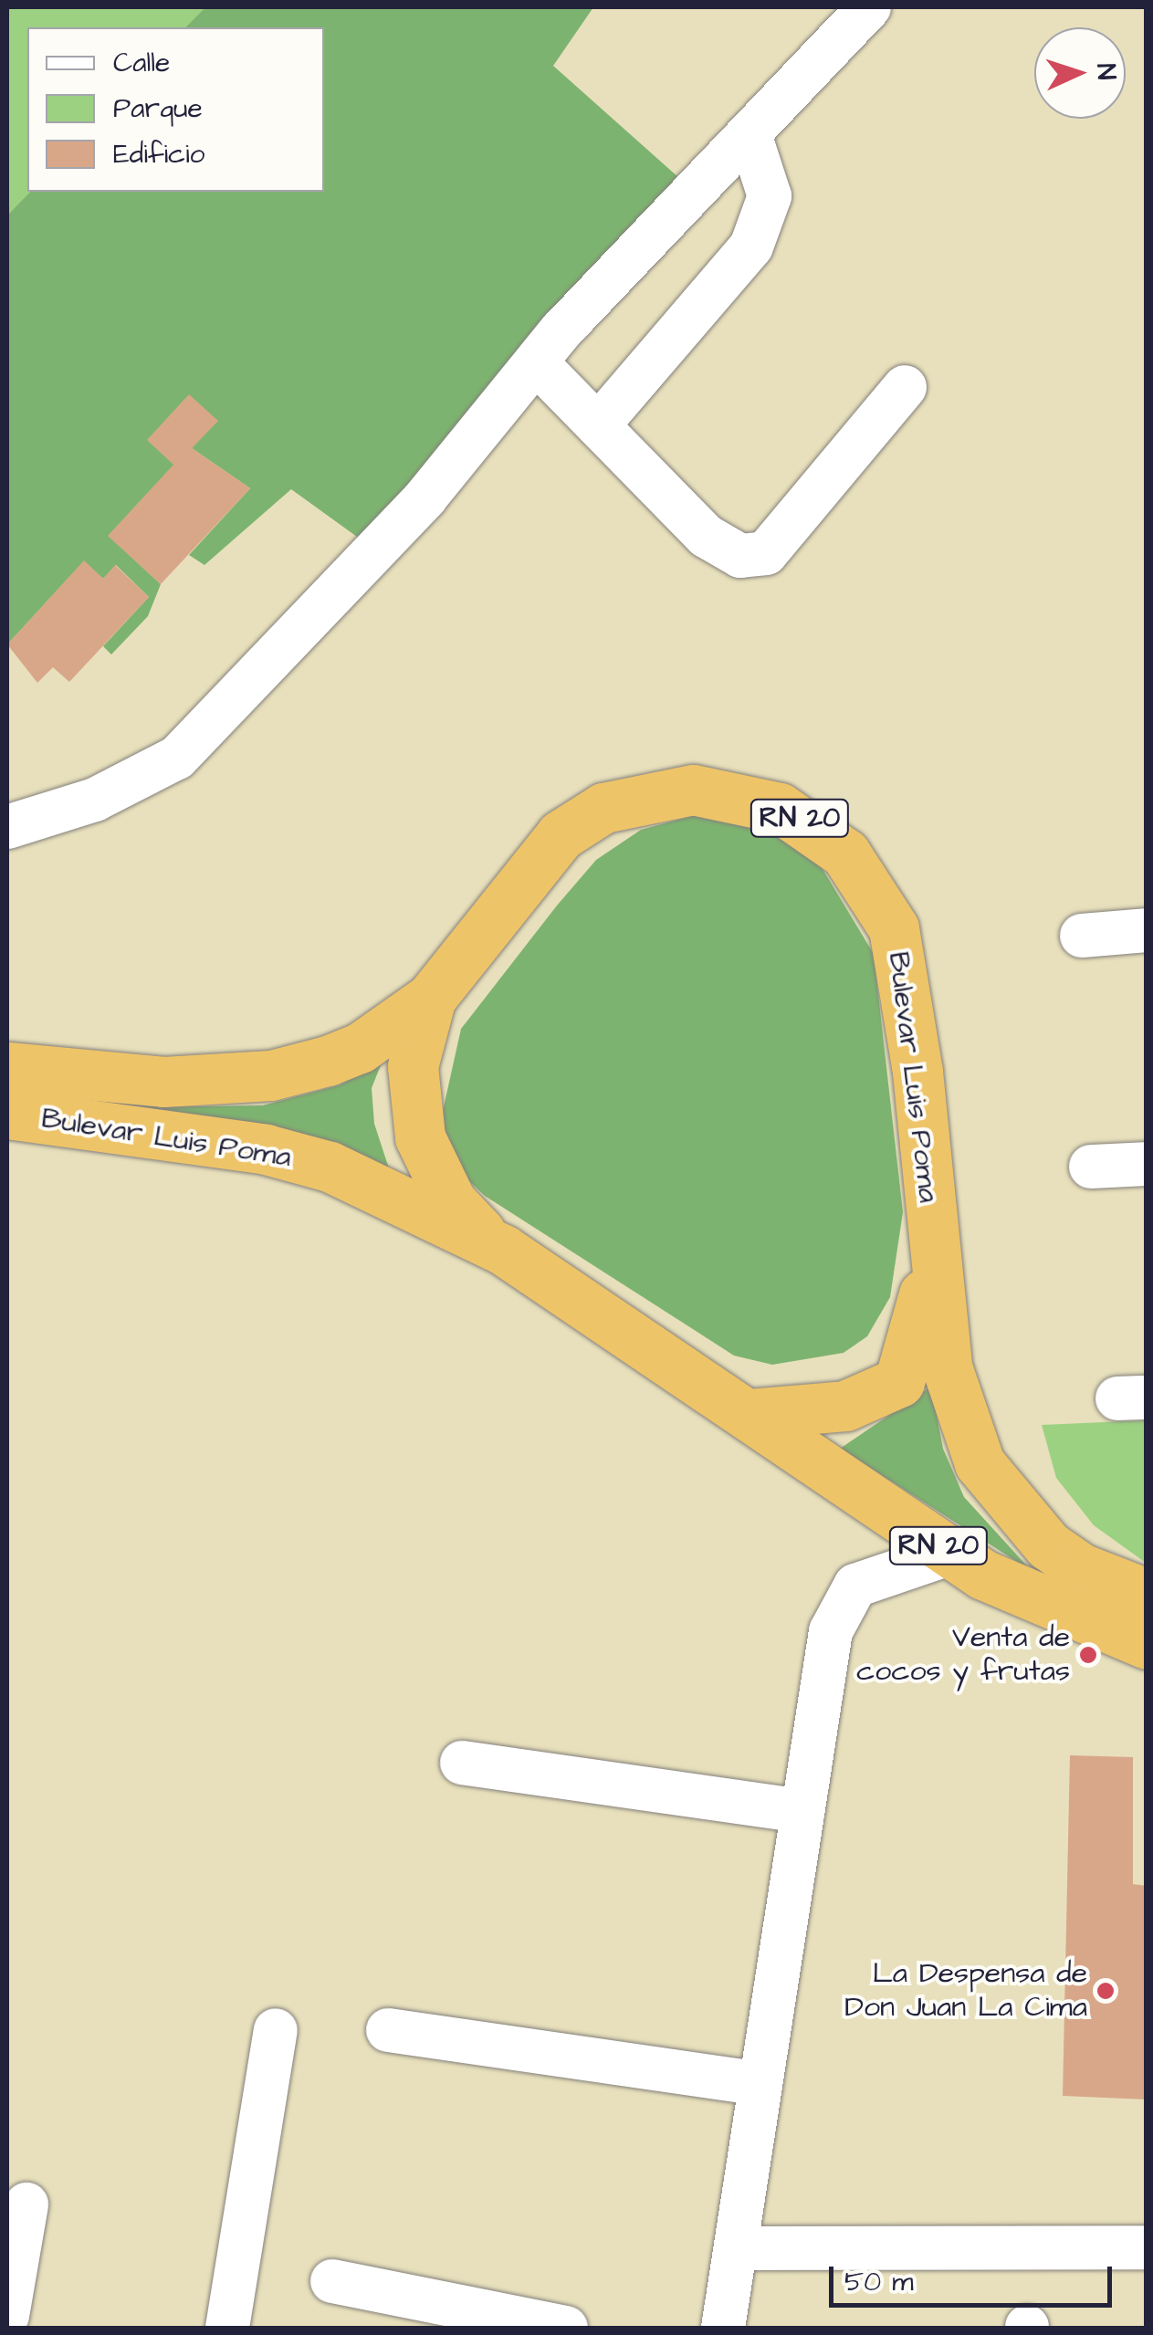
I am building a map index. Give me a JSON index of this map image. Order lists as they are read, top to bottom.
{
  "streets": {
    "highway": ["RN 20", "Bulevar Luis Poma"]
  },
  "crossings": [
    ["RN 20", "Bulevar Luis Poma"]
  ],
  "places": ["Venta de cocos y frutas", "La Despensa de Don Juan La Cima"],
  "legend": ["Calle", "Parque", "Edificio"],
  "scale_bar": "50 m",
  "north": "right"
}
